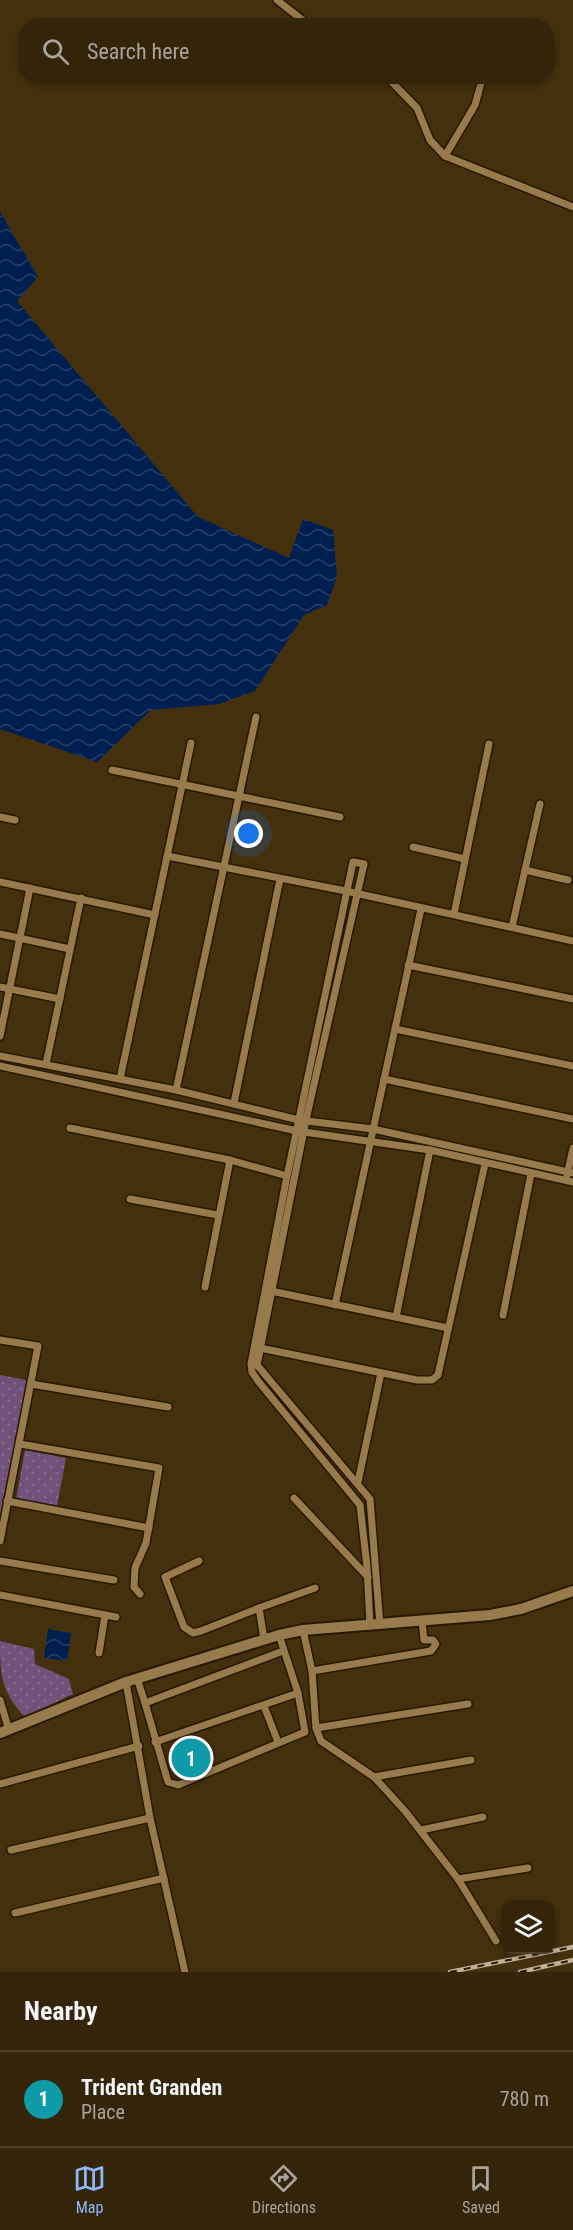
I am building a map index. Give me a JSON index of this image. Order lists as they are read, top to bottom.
{
  "page": {
    "search": "Search here",
    "pins": "1",
    "heading": "Nearby",
    "list": [
      {
        "mark": "1",
        "name": "Trident Granden",
        "note": "Place",
        "value": "780 m"
      }
    ],
    "nav": ["Map", "Directions", "Saved"]
  }
}
